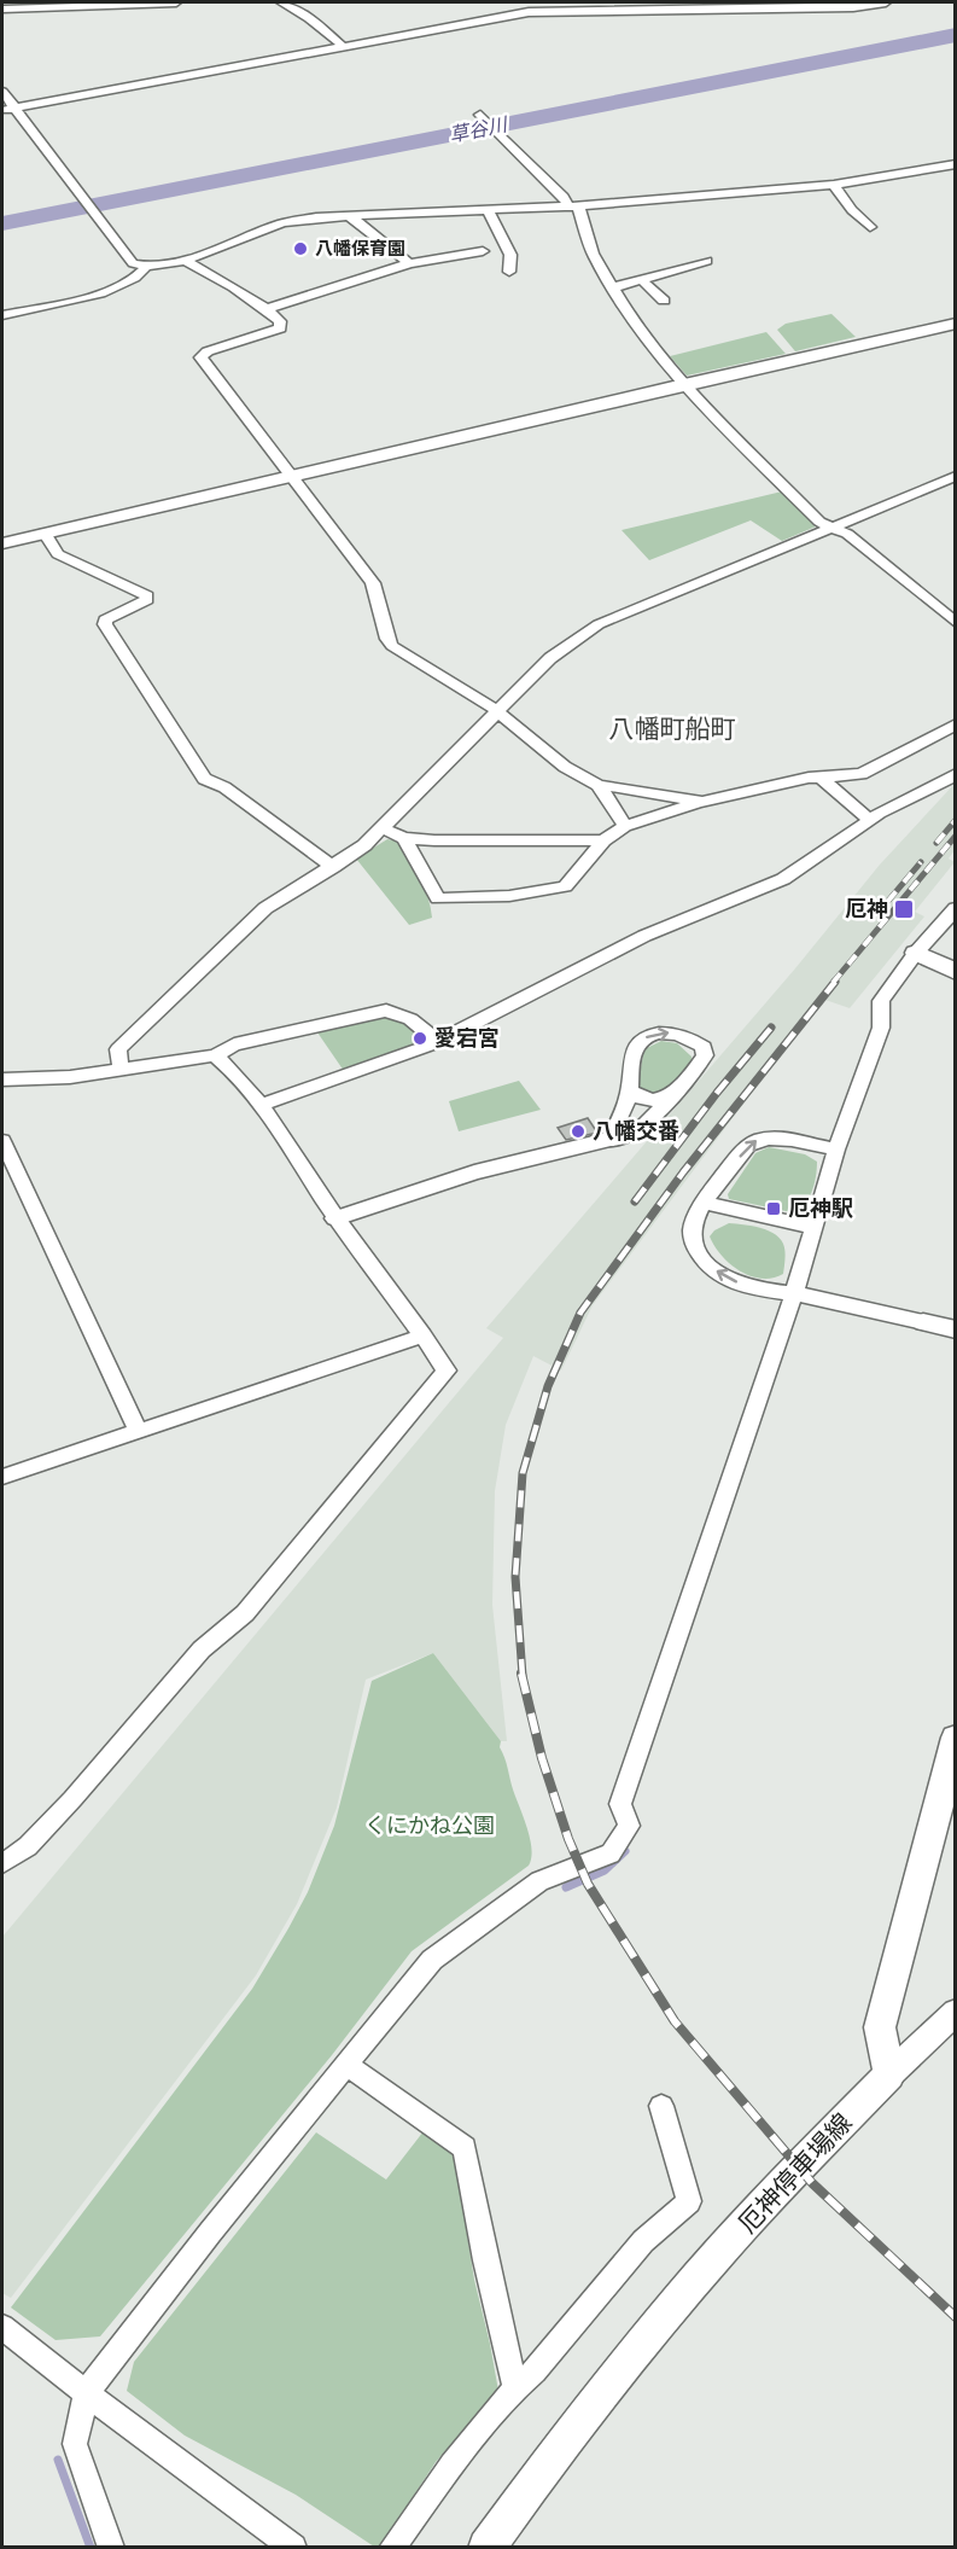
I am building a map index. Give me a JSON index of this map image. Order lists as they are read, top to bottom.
{
  "streets": {
    "main road": ["厄神停車場線"]
  },
  "districts": ["八幡町船町"],
  "water": ["草谷川"],
  "parks": ["くにかね公園"],
  "places": {
    "other": ["八幡保育園", "愛宕宮", "八幡交番"],
    "transit": ["厄神", "厄神駅"]
  }
}
